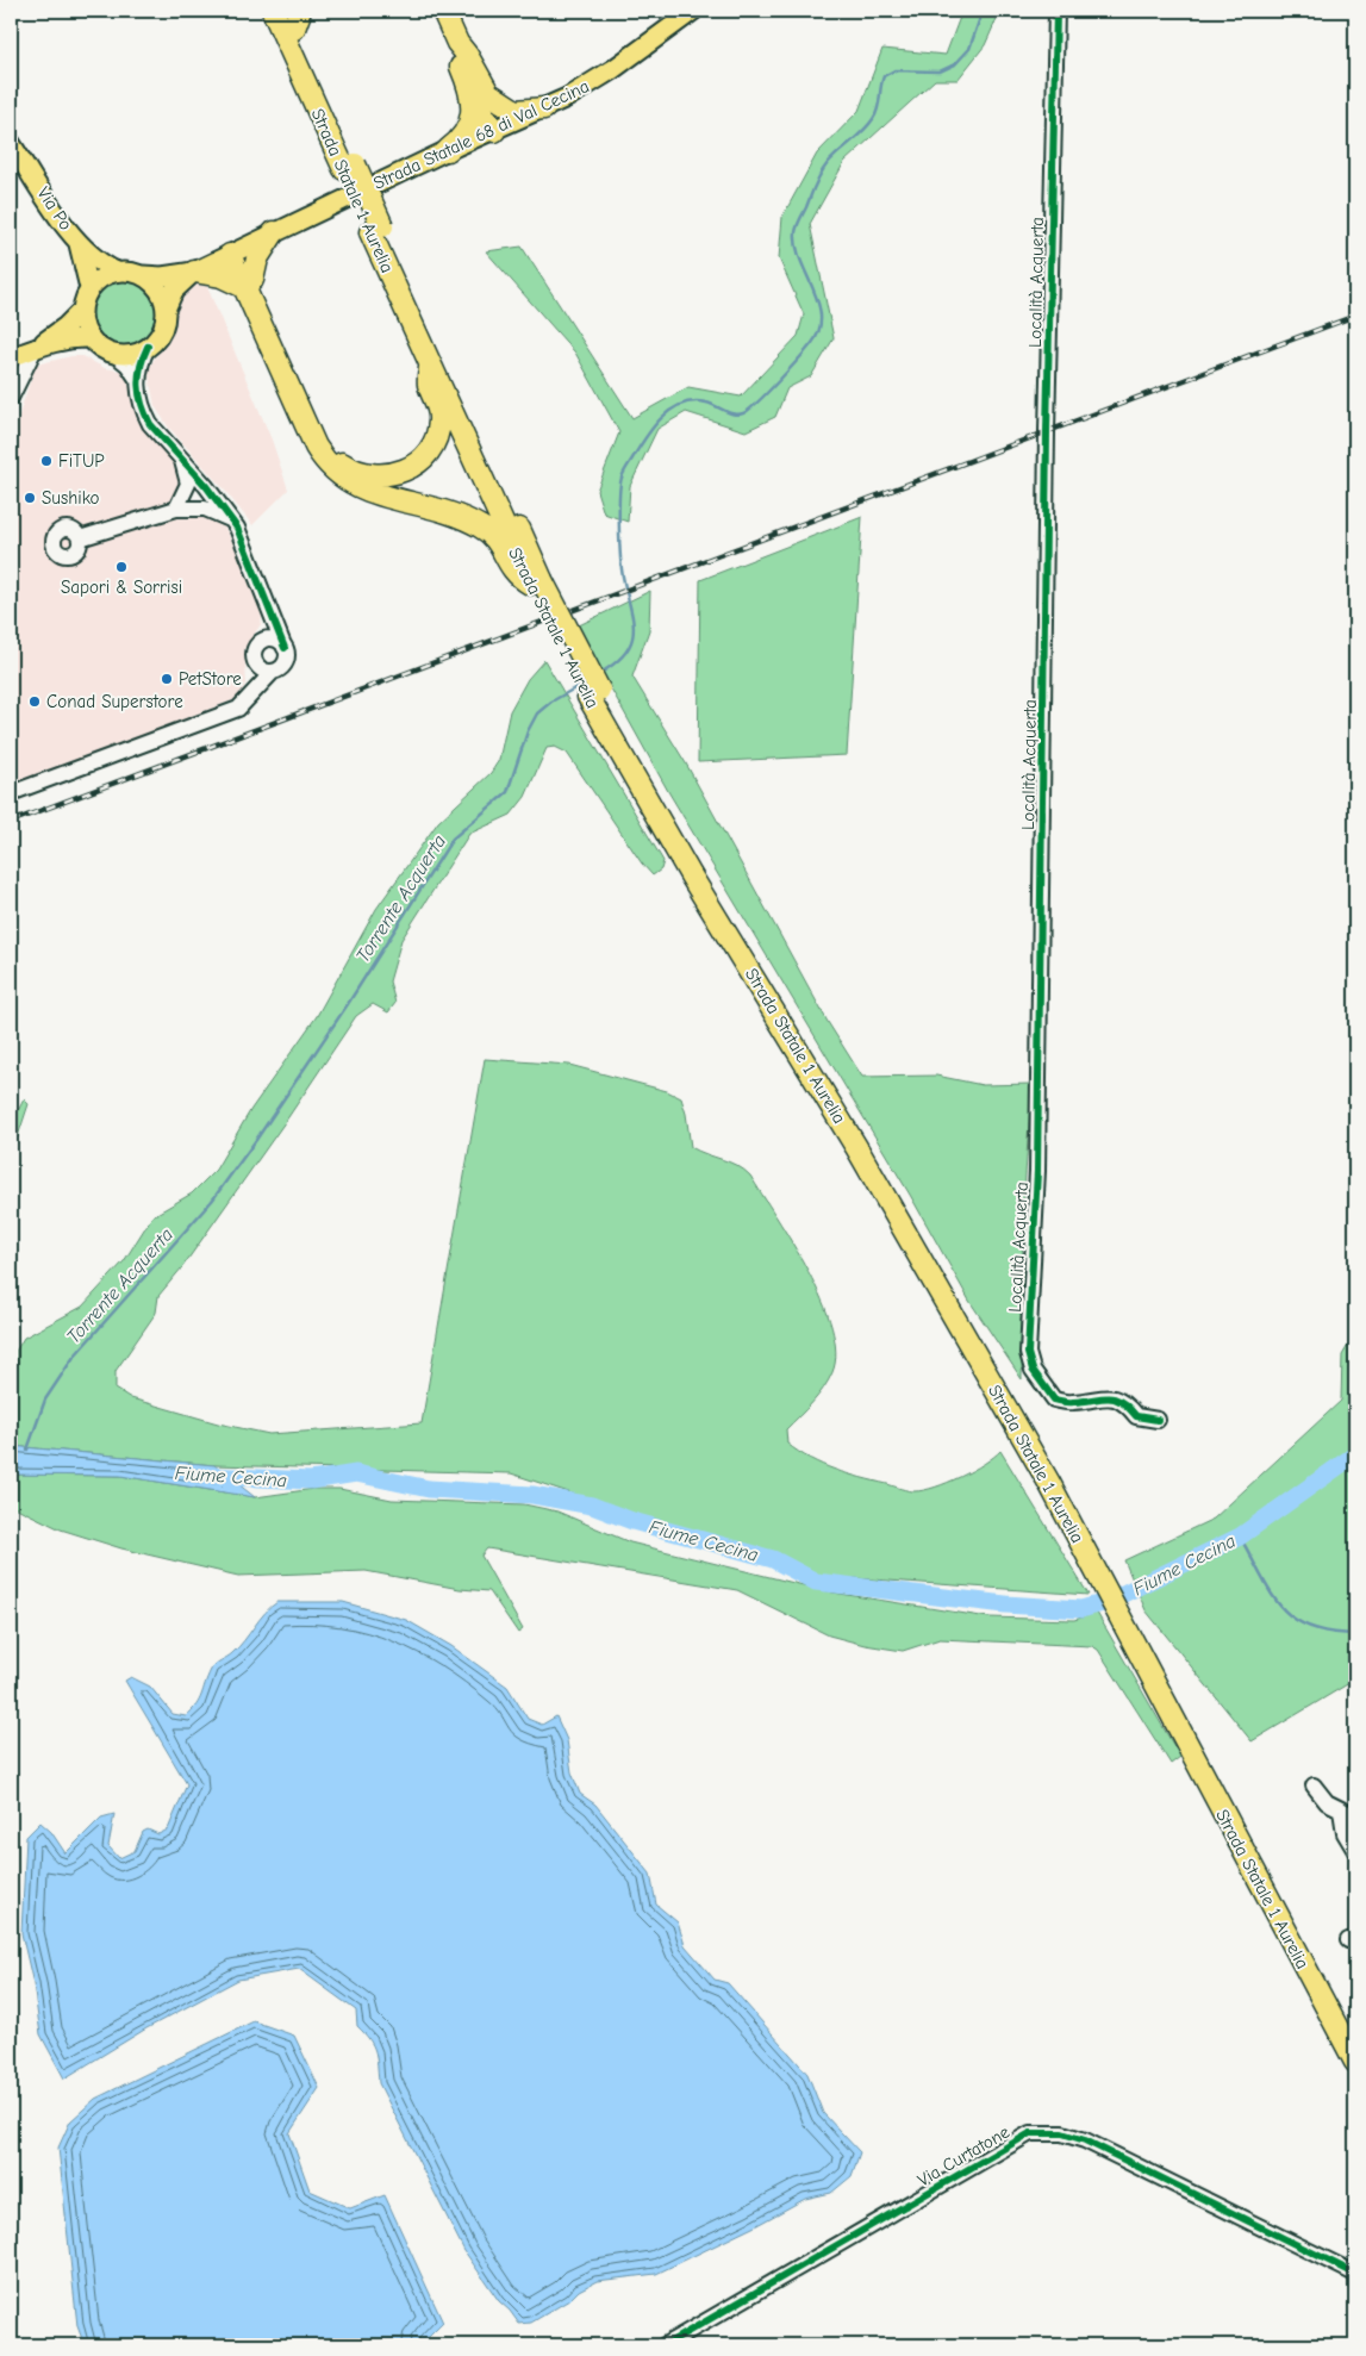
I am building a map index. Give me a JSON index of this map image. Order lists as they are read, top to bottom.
{
  "streets": {
    "highway": ["Strada Statale 1 Aurelia"],
    "main road": ["Strada Statale 68 di Val Cecina", "Via Po"],
    "street": ["Località Acquerta", "Via Curtatone"]
  },
  "crossings": [
    ["Strada Statale 68 di Val Cecina", "Via Po"]
  ],
  "water": ["Torrente Acquerta", "Fiume Cecina"],
  "places": [
    "FiTUP",
    "Sushiko",
    "Sapori & Sorrisi",
    "PetStore",
    "Conad Superstore"
  ]
}
